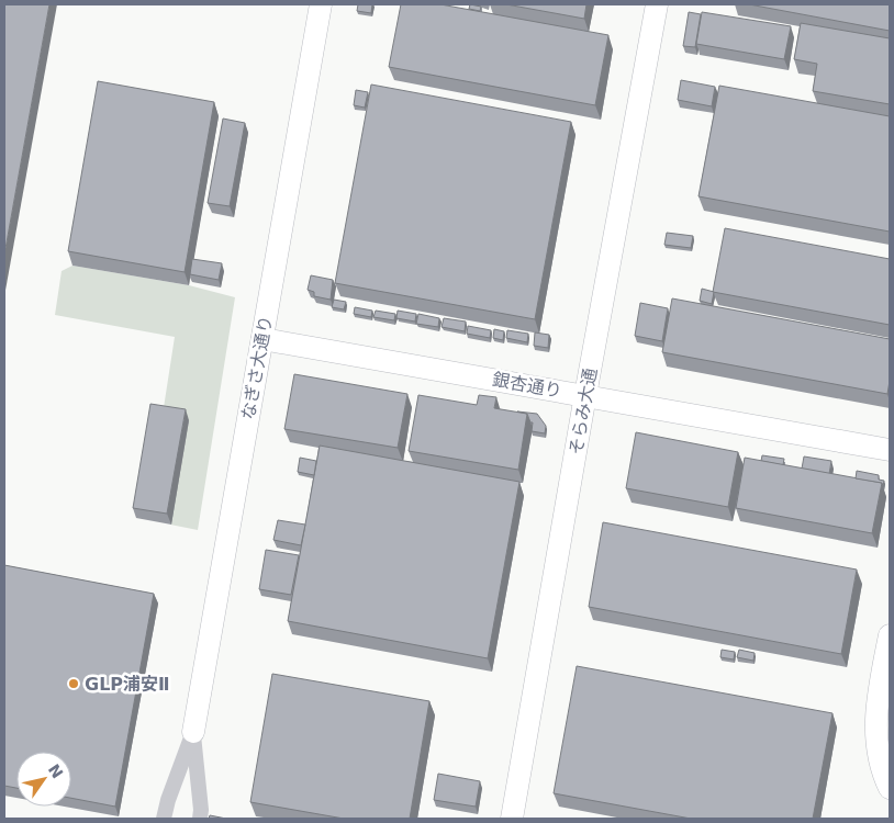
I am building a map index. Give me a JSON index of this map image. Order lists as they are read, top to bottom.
{
  "streets": {
    "street": ["なぎさ大通り", "銀杏通り", "そらみ大通"]
  },
  "crossings": [
    ["なぎさ大通り", "銀杏通り"],
    ["銀杏通り", "そらみ大通"]
  ],
  "places": ["GLP浦安Ⅱ"],
  "north": "top right"
}
